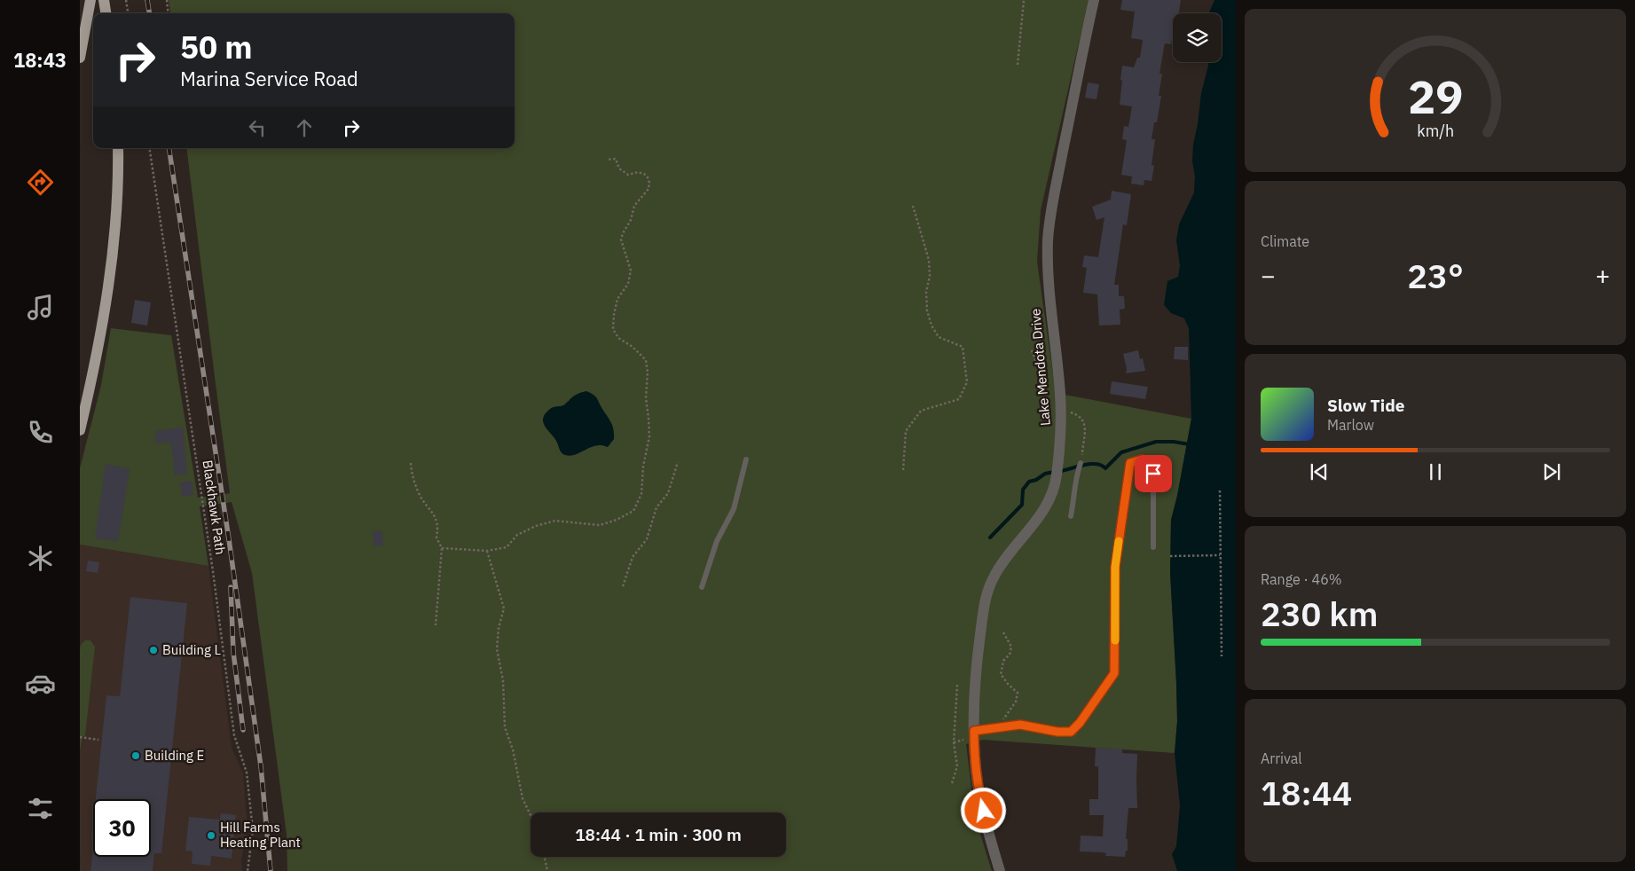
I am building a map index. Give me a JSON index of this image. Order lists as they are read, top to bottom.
{
  "streets": {
    "street": ["Lake Mendota Drive"],
    "path": ["Blackhawk Path"]
  },
  "places": ["Building L", "Building E", "Hill Farms Heating Plant"],
  "page": {
    "tabs": "18:43",
    "turn": ["50 m", "Marina Service Road"],
    "tile": [
      "Climate",
      ["Range · 46%", "230 km"],
      ["Arrival", "18:44"]
    ],
    "heat": ["−", "23°", "+"],
    "song": ["Slow Tide", "Marlow"],
    "limit": "30",
    "trip": "18:44 · 1 min · 300 m",
    "gauge": ["29", "km/h"]
  }
}
